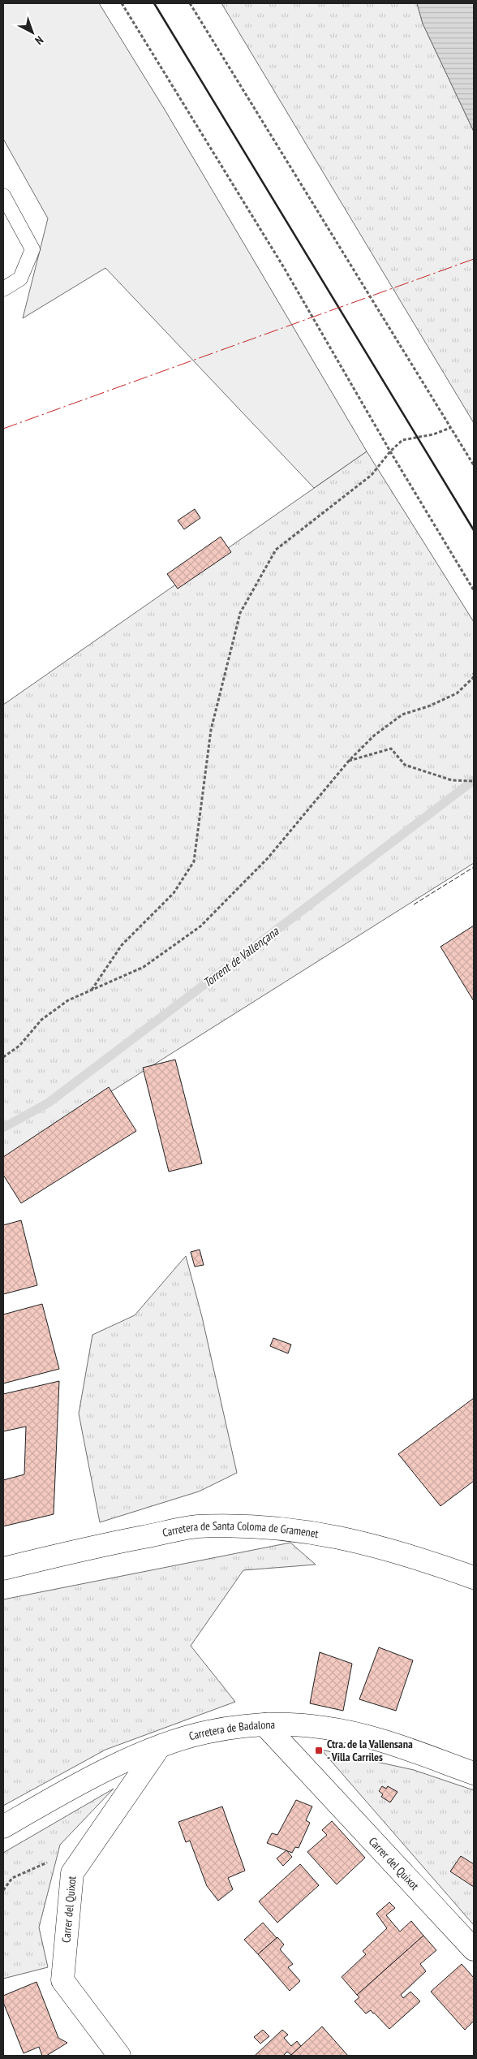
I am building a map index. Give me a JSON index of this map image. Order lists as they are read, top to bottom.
{
  "streets": {
    "street": ["Carretera de Santa Coloma de Gramenet", "Carretera de Badalona", "Carrer del Quixot"]
  },
  "crossings": [
    ["Carretera de Badalona", "Carrer del Quixot"]
  ],
  "water": ["Torrent de Vallençana"],
  "places": {
    "transit": ["Ctra. de la Vallensana - Villa Carriles"]
  },
  "north": "bottom right"
}
